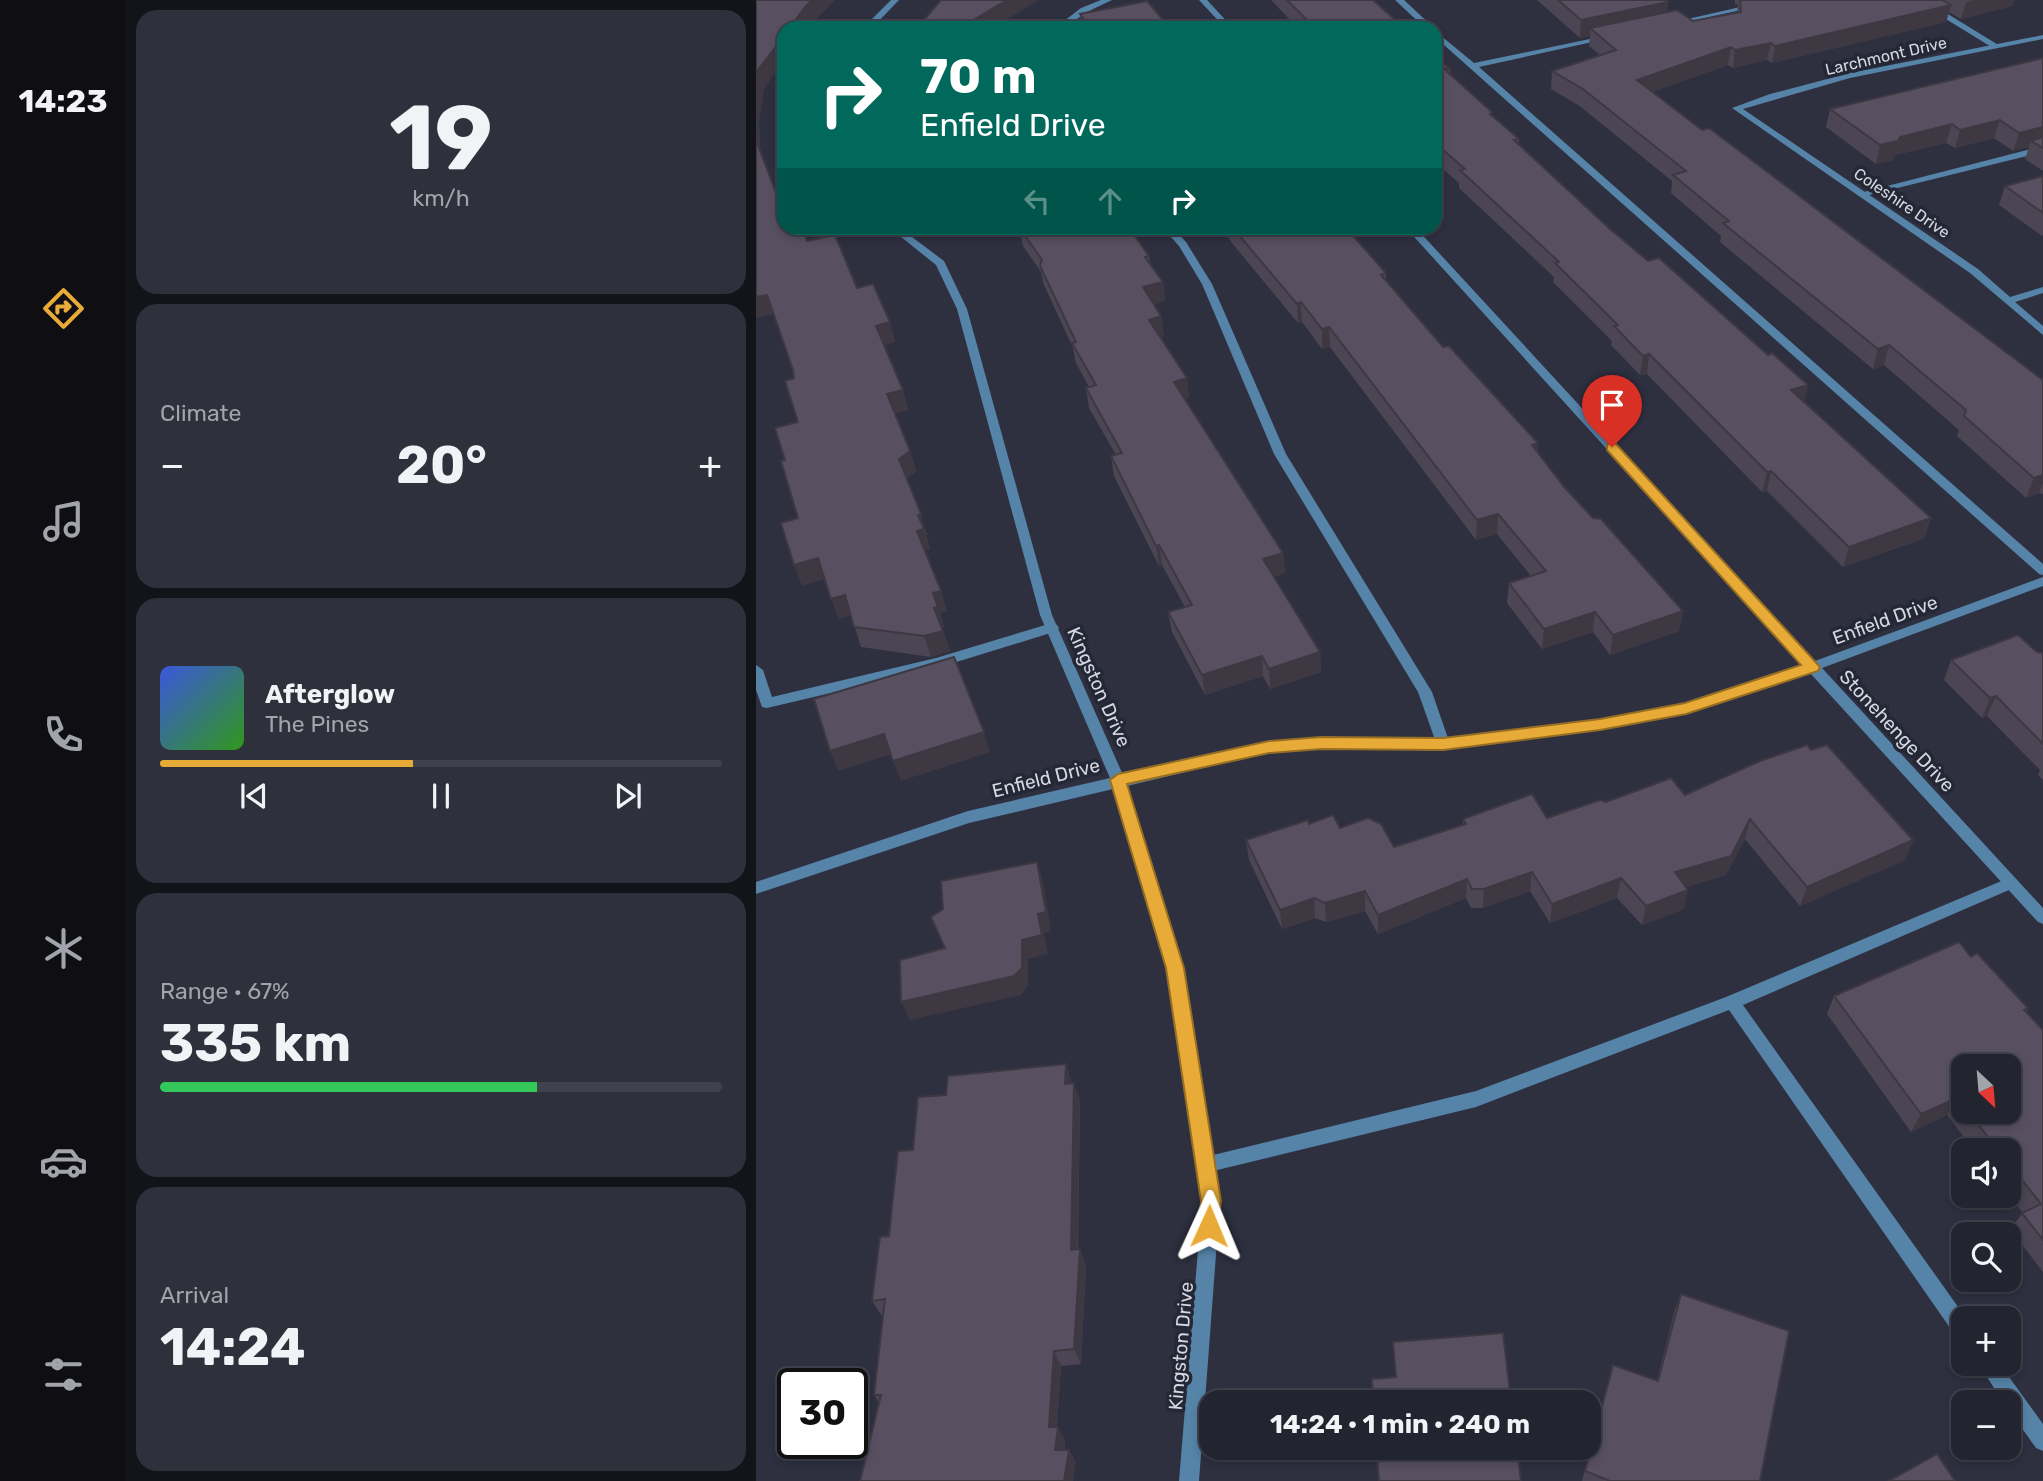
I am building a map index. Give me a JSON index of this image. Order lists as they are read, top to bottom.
{
  "streets": {
    "street": [
      "Larchmont Drive",
      "Coleshire Drive",
      "Enfield Drive",
      "Kingston Drive",
      "Stonehenge Drive"
    ]
  },
  "crossings": [
    ["Larchmont Drive", "Coleshire Drive"],
    ["Enfield Drive", "Kingston Drive"],
    ["Enfield Drive", "Stonehenge Drive"]
  ],
  "north": "bottom right",
  "page": {
    "tabs": "14:23",
    "tile": [
      ["19", "km/h"],
      "Climate",
      ["Range · 67%", "335 km"],
      ["Arrival", "14:24"]
    ],
    "turn": ["70 m", "Enfield Drive"],
    "heat": ["−", "20°", "+"],
    "song": ["Afterglow", "The Pines"],
    "map_buttons": ["+", "−"],
    "limit": "30",
    "trip": "14:24 · 1 min · 240 m"
  }
}
